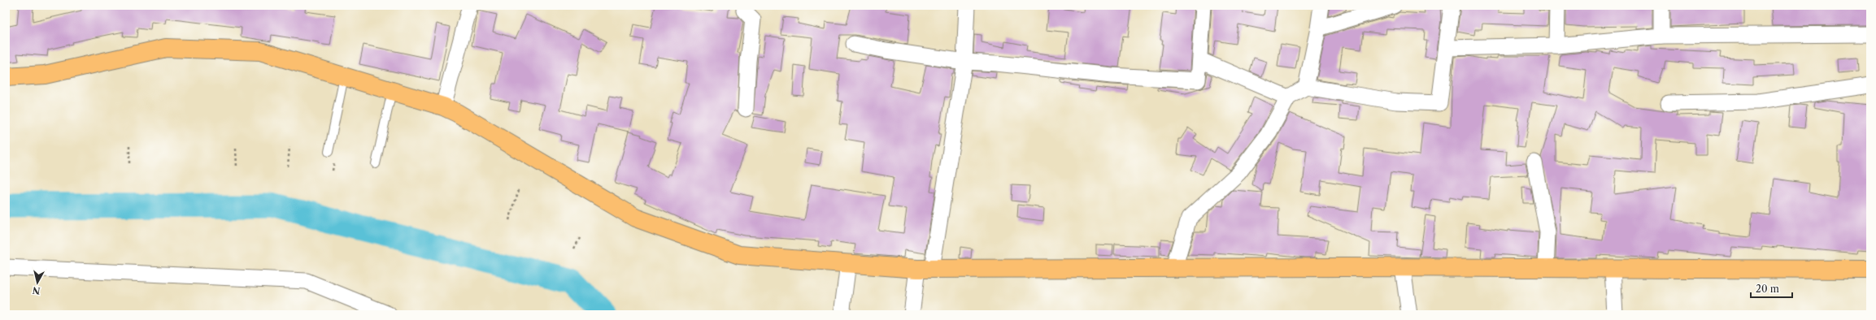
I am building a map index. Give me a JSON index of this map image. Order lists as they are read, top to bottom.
{
  "scale_bar": "20 m",
  "north": "bottom"
}
